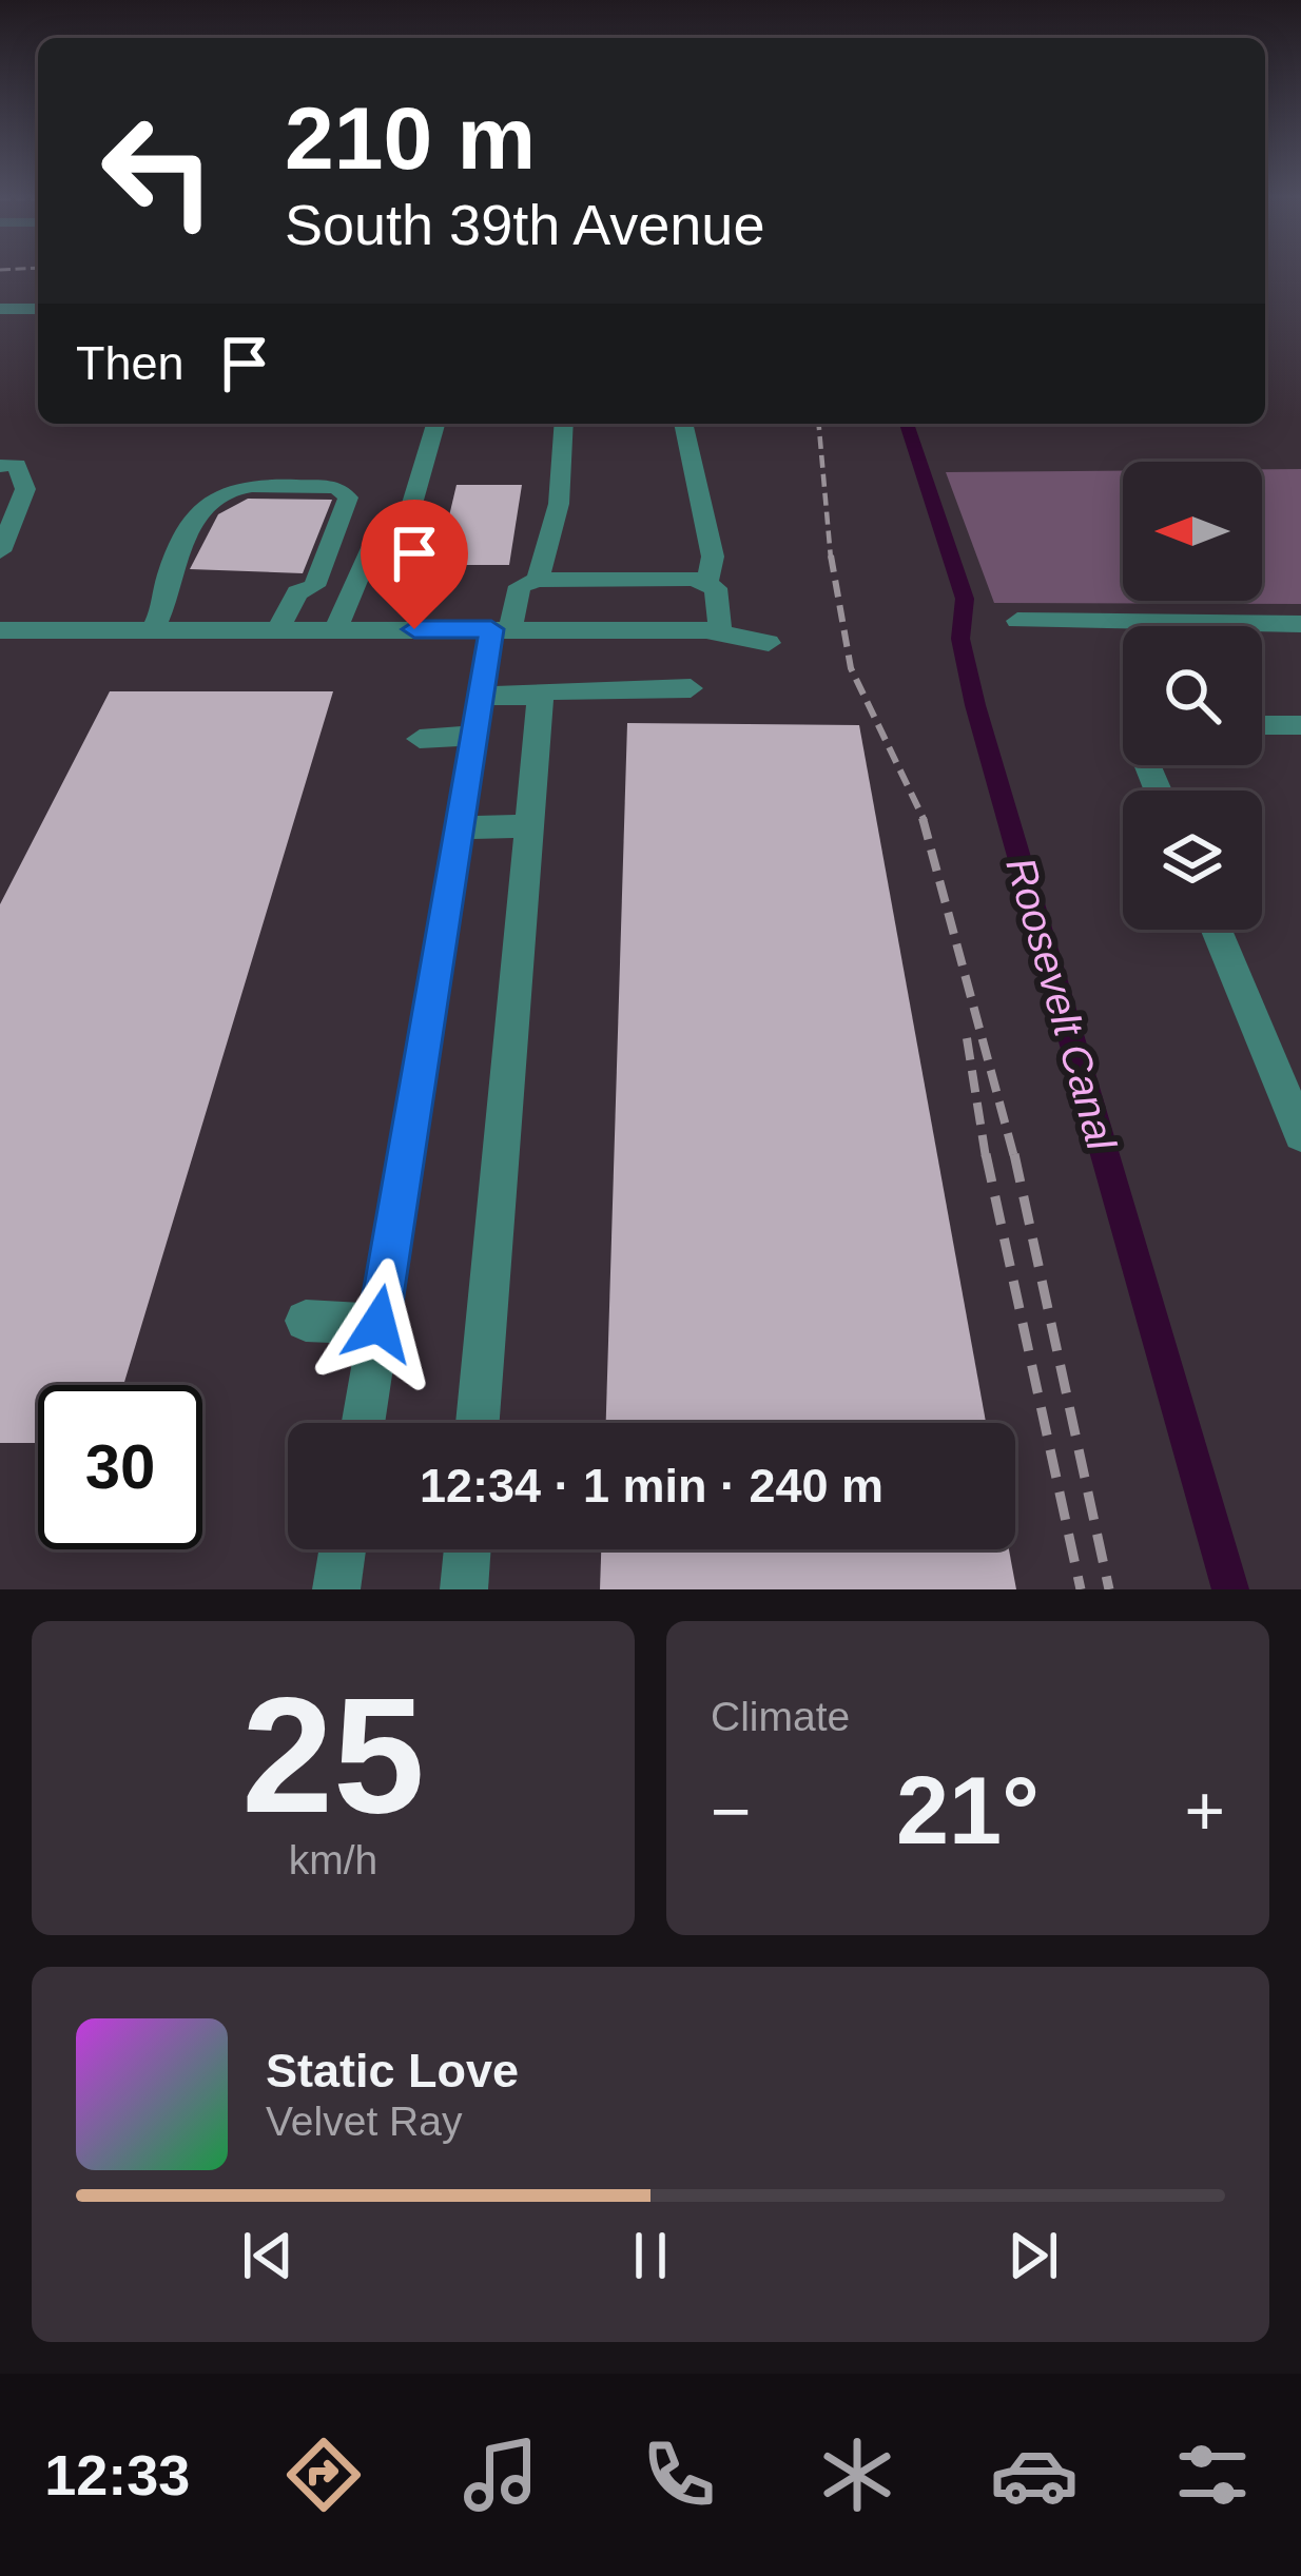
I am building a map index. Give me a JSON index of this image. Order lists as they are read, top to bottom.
{
  "water": ["Roosevelt Canal"],
  "north": "left",
  "page": {
    "turn": ["210 m", "South 39th Avenue"],
    "then": "Then",
    "limit": "30",
    "trip": "12:34 · 1 min · 240 m",
    "tile": [
      ["25", "km/h"],
      "Climate"
    ],
    "heat": ["−", "21°", "+"],
    "song": ["Static Love", "Velvet Ray"],
    "tabs": "12:33"
  }
}
